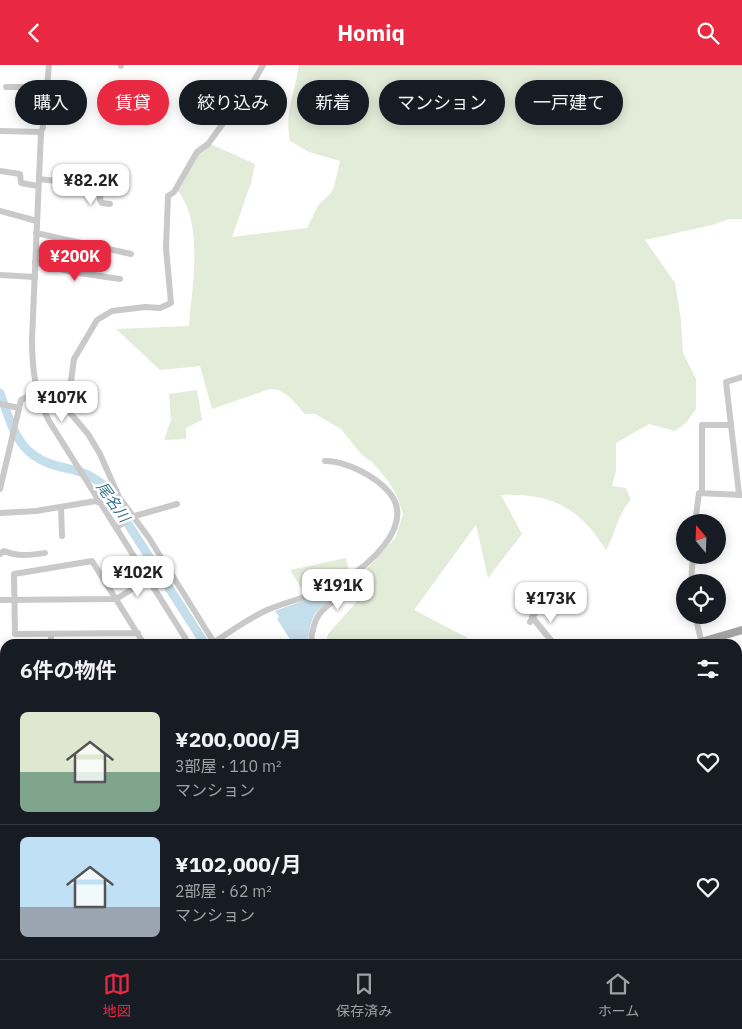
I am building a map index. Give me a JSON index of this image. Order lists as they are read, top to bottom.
{
  "water": ["尾名川"],
  "north": "top",
  "page": {
    "header": "Homiq",
    "chip": [
      "購入",
      "賃貸",
      "絞り込み",
      "新着",
      "マンション",
      "一戸建て"
    ],
    "price": [
      "¥82.2K",
      "¥200K",
      "¥107K",
      "¥102K",
      "¥191K",
      "¥173K"
    ],
    "heading": "6件の物件",
    "list": [
      {
        "name": "¥200,000/月",
        "note": "3部屋 · 110 m² · マンション"
      },
      {
        "name": "¥102,000/月",
        "note": "2部屋 · 62 m² · マンション"
      }
    ],
    "tabs": ["地図", "保存済み", "ホーム"]
  }
}
